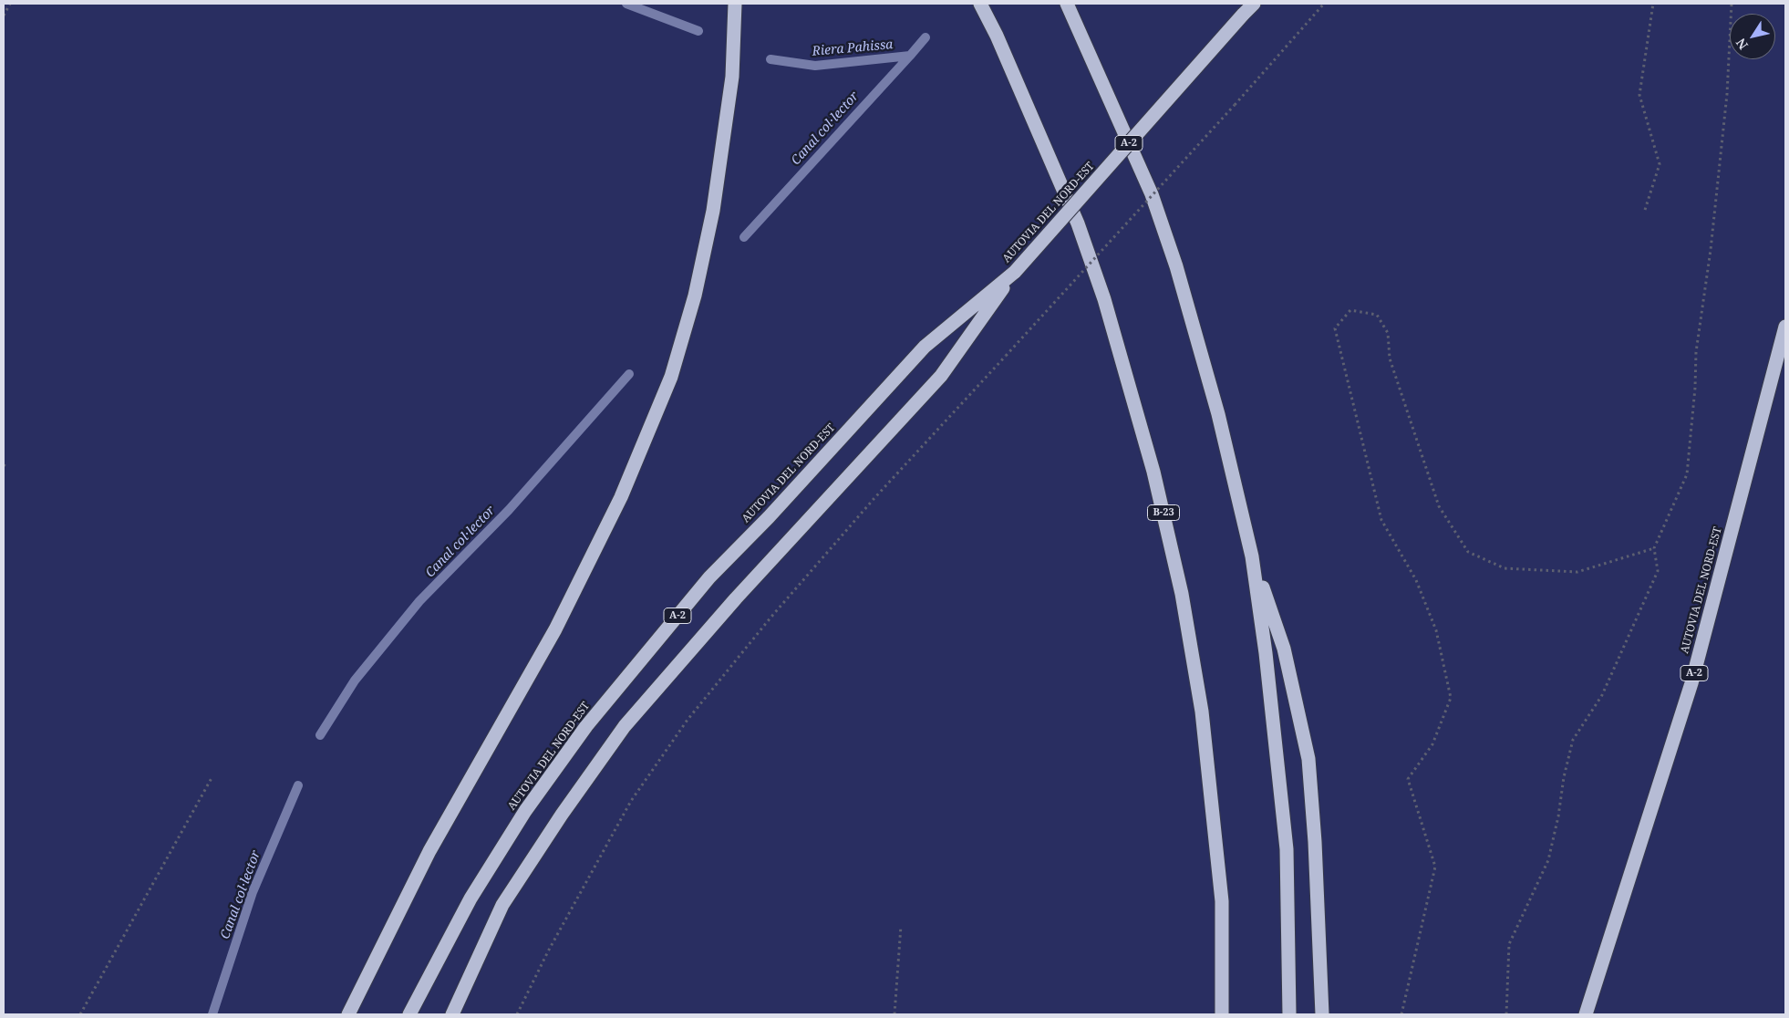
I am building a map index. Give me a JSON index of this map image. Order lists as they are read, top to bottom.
{
  "streets": {
    "highway": ["A-2", "AUTOVIA DEL NORD-EST", "B-23"]
  },
  "crossings": [
    ["A-2", "AUTOVIA DEL NORD-EST"]
  ],
  "water": ["Riera Pahissa", "Canal col·lector"],
  "north": "bottom left"
}
